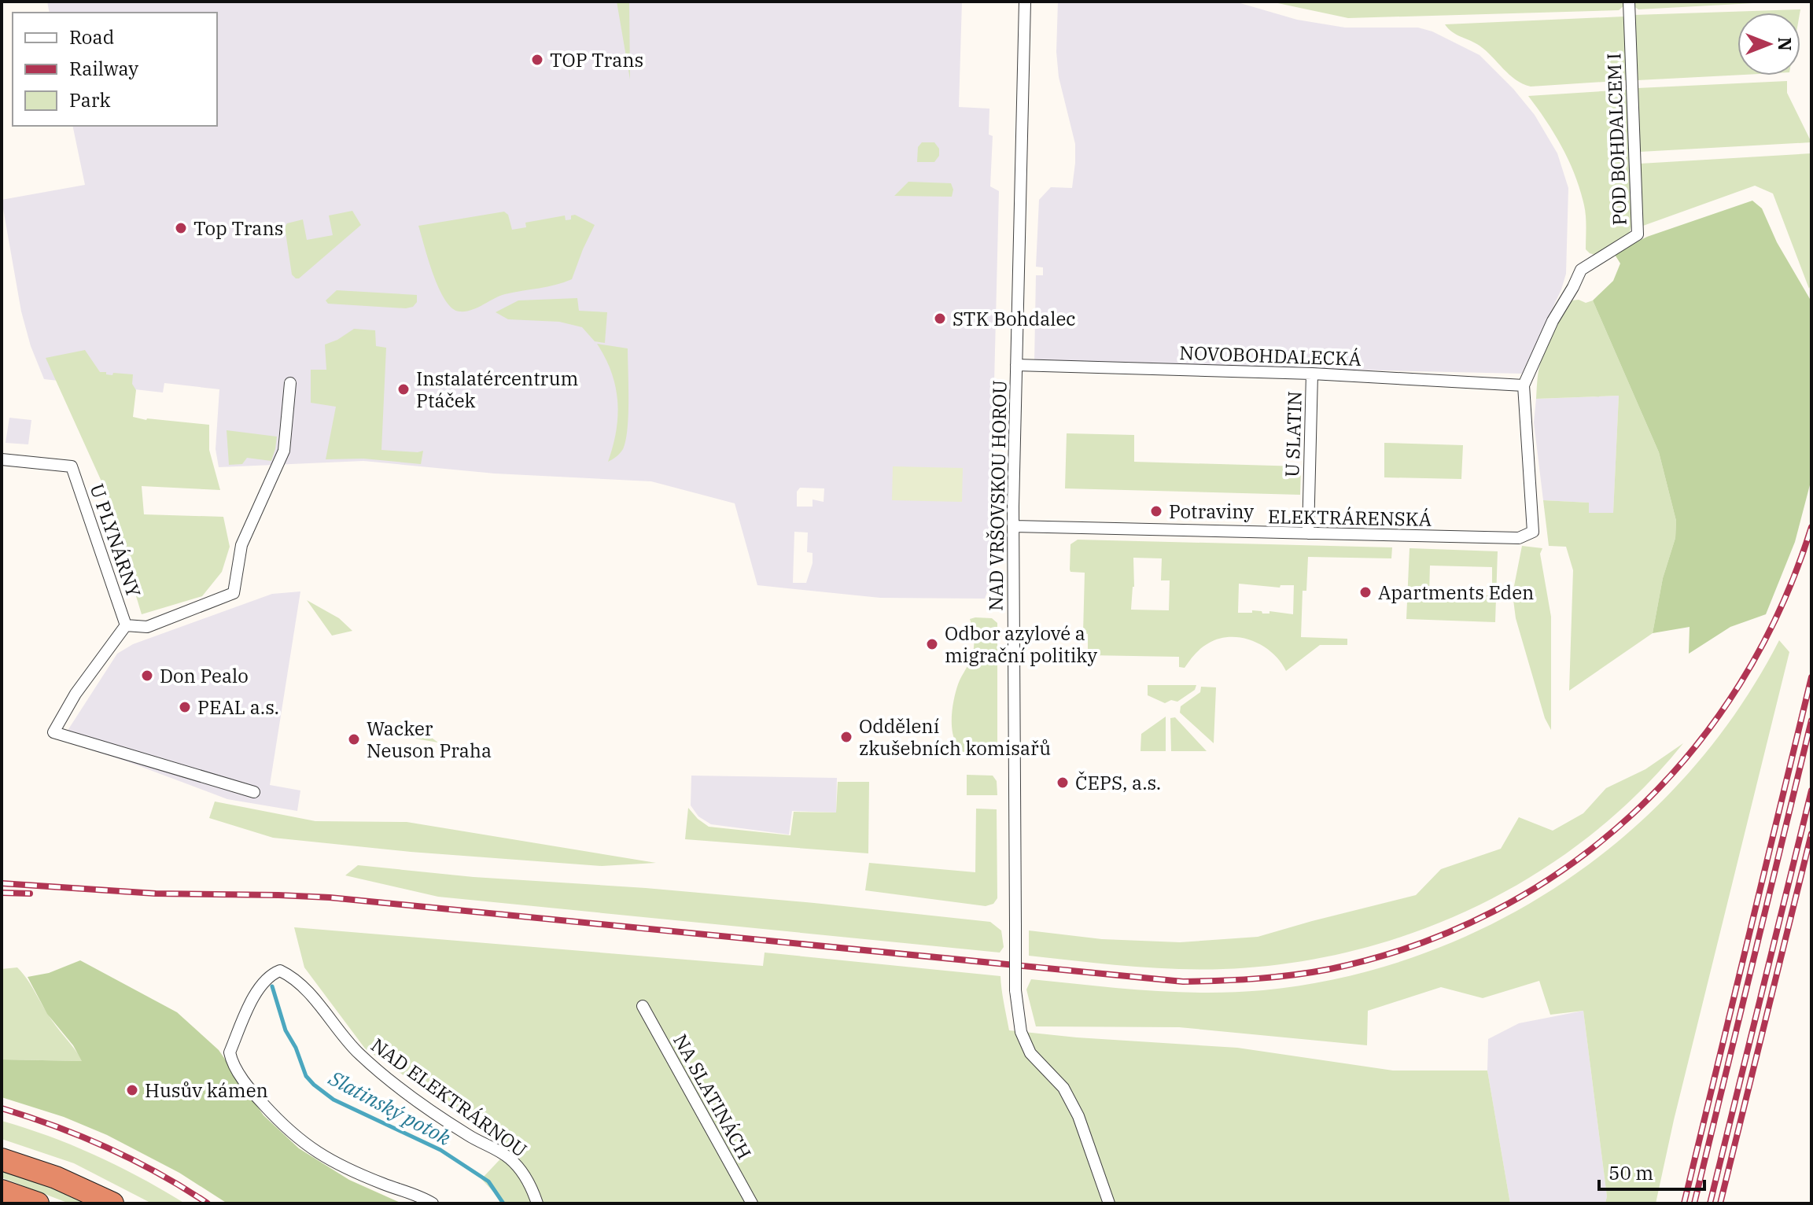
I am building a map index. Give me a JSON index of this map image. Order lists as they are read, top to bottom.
{
  "streets": {
    "street": [
      "POD BOHDALCEM I",
      "NOVOBOHDALECKÁ",
      "U SLATIN",
      "NAD VRŠOVSKOU HOROU",
      "ELEKTRÁRENSKÁ",
      "U PLYNÁRNY",
      "NA SLATINÁCH",
      "NAD ELEKTRÁRNOU"
    ]
  },
  "crossings": [
    ["POD BOHDALCEM I", "NOVOBOHDALECKÁ"],
    ["POD BOHDALCEM I", "ELEKTRÁRENSKÁ"],
    ["NOVOBOHDALECKÁ", "U SLATIN"],
    ["NOVOBOHDALECKÁ", "NAD VRŠOVSKOU HOROU"],
    ["U SLATIN", "ELEKTRÁRENSKÁ"],
    ["NAD VRŠOVSKOU HOROU", "ELEKTRÁRENSKÁ"]
  ],
  "water": ["Slatinský potok"],
  "places": [
    "TOP Trans",
    "Top Trans",
    "STK Bohdalec",
    "Instalatércentrum Ptáček",
    "Potraviny",
    "Apartments Eden",
    "Odbor azylové a migrační politiky",
    "Don Pealo",
    "PEAL a.s.",
    "Oddělení zkušebních komisařů",
    "Wacker Neuson Praha",
    "ČEPS, a.s.",
    "Husův kámen"
  ],
  "legend": ["Road", "Railway", "Park"],
  "scale_bar": "50 m",
  "north": "right"
}
